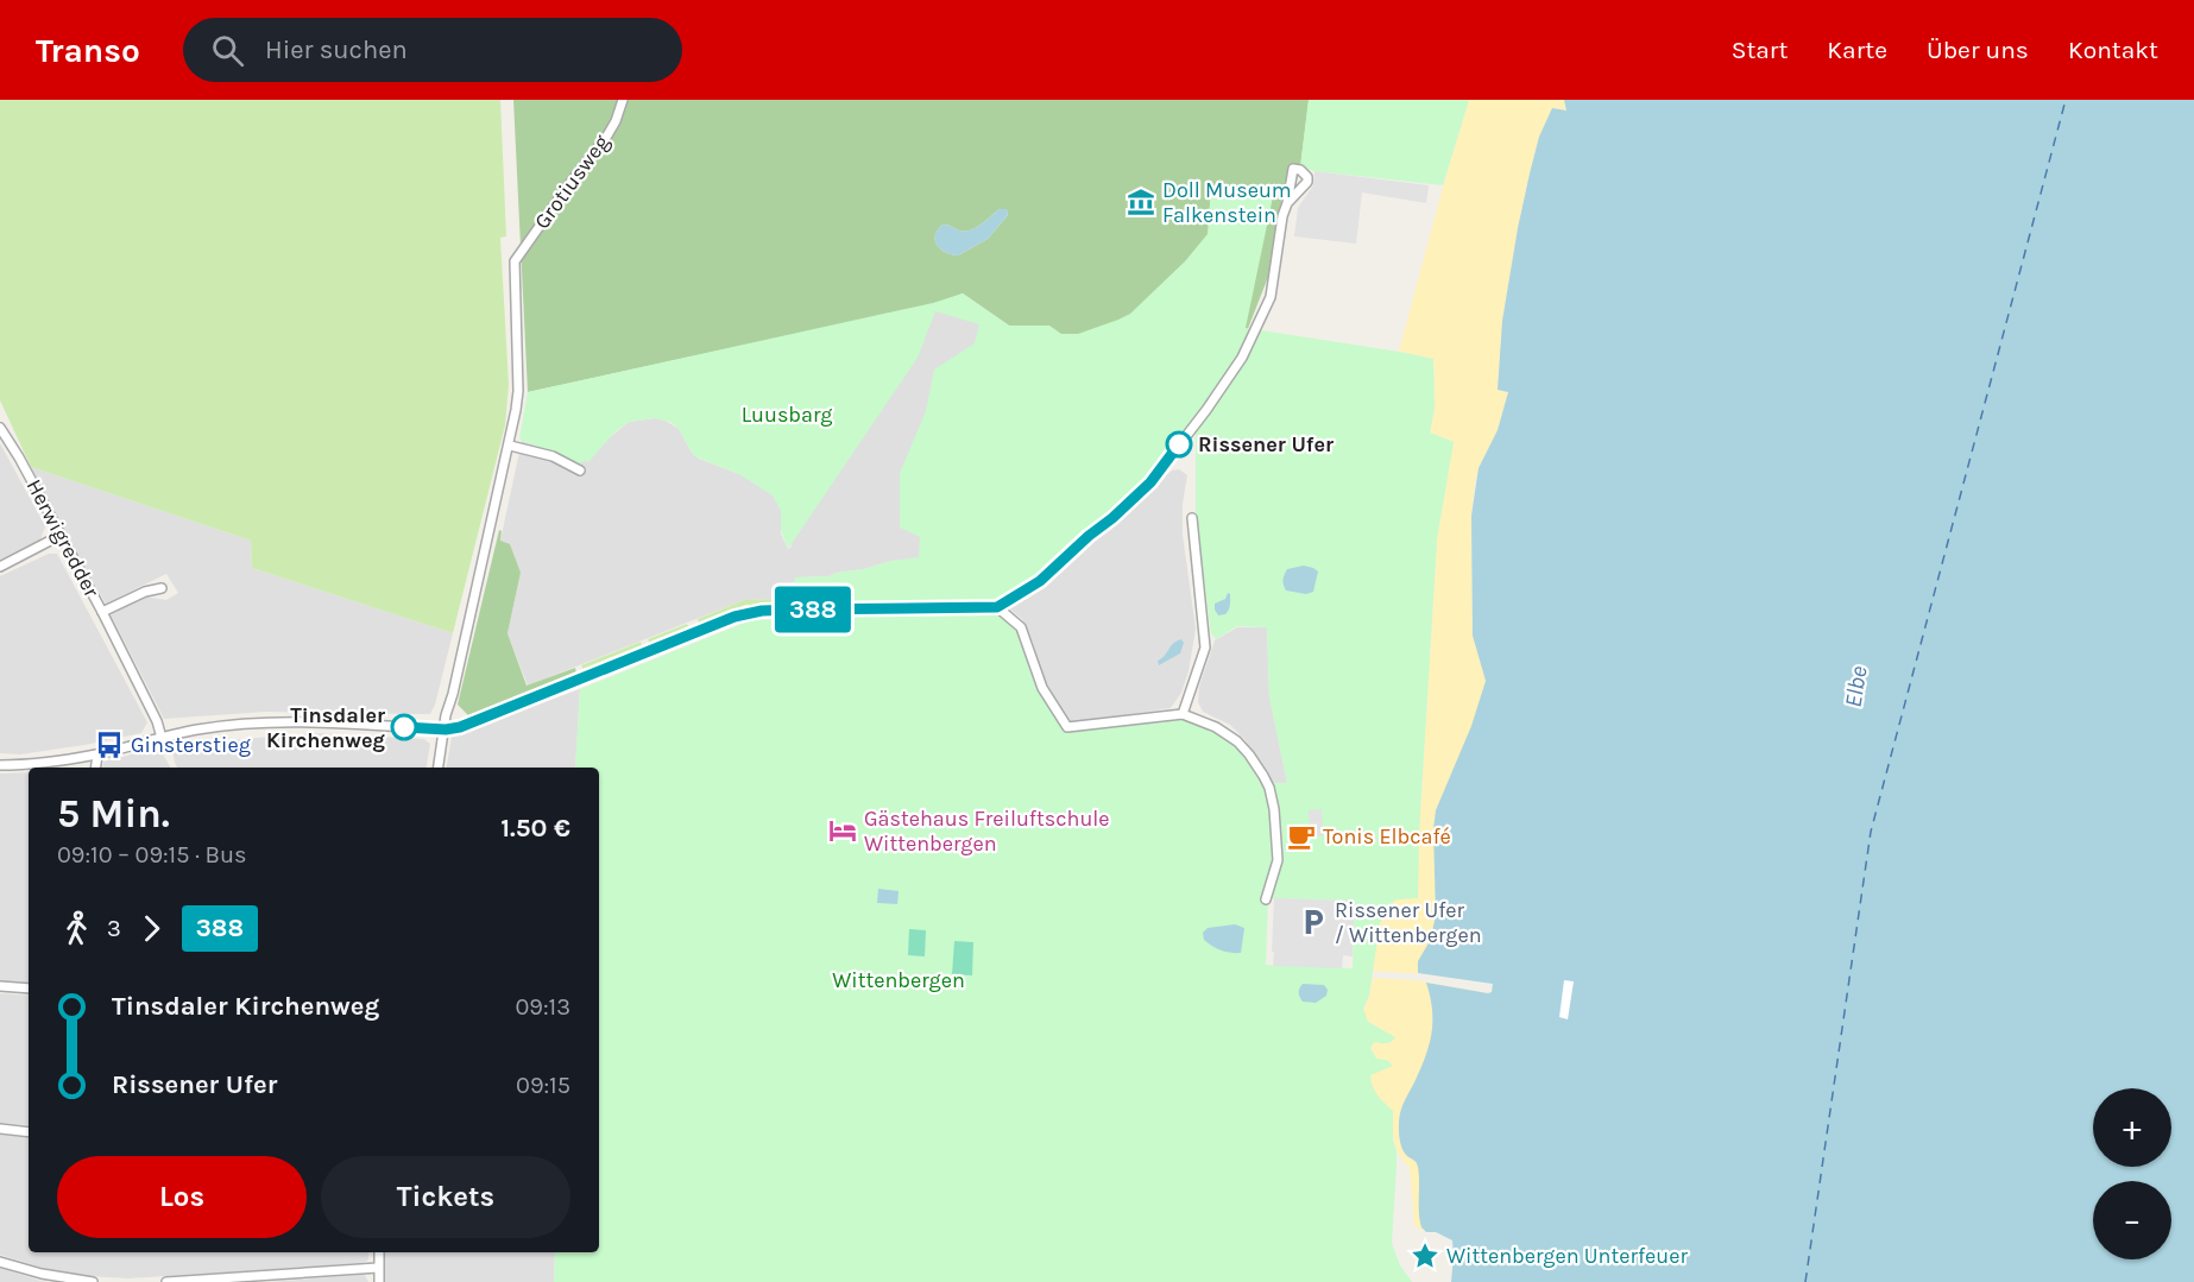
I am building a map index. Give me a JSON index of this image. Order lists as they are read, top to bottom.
{
  "streets": {
    "street": ["Grotiusweg", "Herwigredder"]
  },
  "water": ["Elbe"],
  "parks": ["Luusbarg", "Wittenbergen"],
  "places": {
    "museum": ["Doll Museum Falkenstein"],
    "other": ["Rissener Ufer", "Tinsdaler Kirchenweg"],
    "bus stop": ["Ginsterstieg"],
    "hotel": ["Gästehaus Freiluftschule Wittenbergen"],
    "cafe": ["Tonis Elbcafé"],
    "parking": ["Rissener Ufer / Wittenbergen"],
    "place": ["Wittenbergen Unterfeuer"]
  },
  "lines": ["bus line 388"],
  "page": {
    "header": "Transo",
    "search": "Hier suchen",
    "nav": [
      "Start",
      "Karte",
      "Über uns",
      "Kontakt"
    ],
    "on_map": "388",
    "heading": ["5 Min.", "09:10 – 09:15 · Bus", "1.50 €"],
    "legs": ["3", "388"],
    "list": [
      {
        "name": "Tinsdaler Kirchenweg",
        "value": "09:13"
      },
      {
        "name": "Rissener Ufer",
        "value": "09:15"
      }
    ],
    "map_buttons": ["+", "−"],
    "buttons": ["Los", "Tickets"]
  }
}
